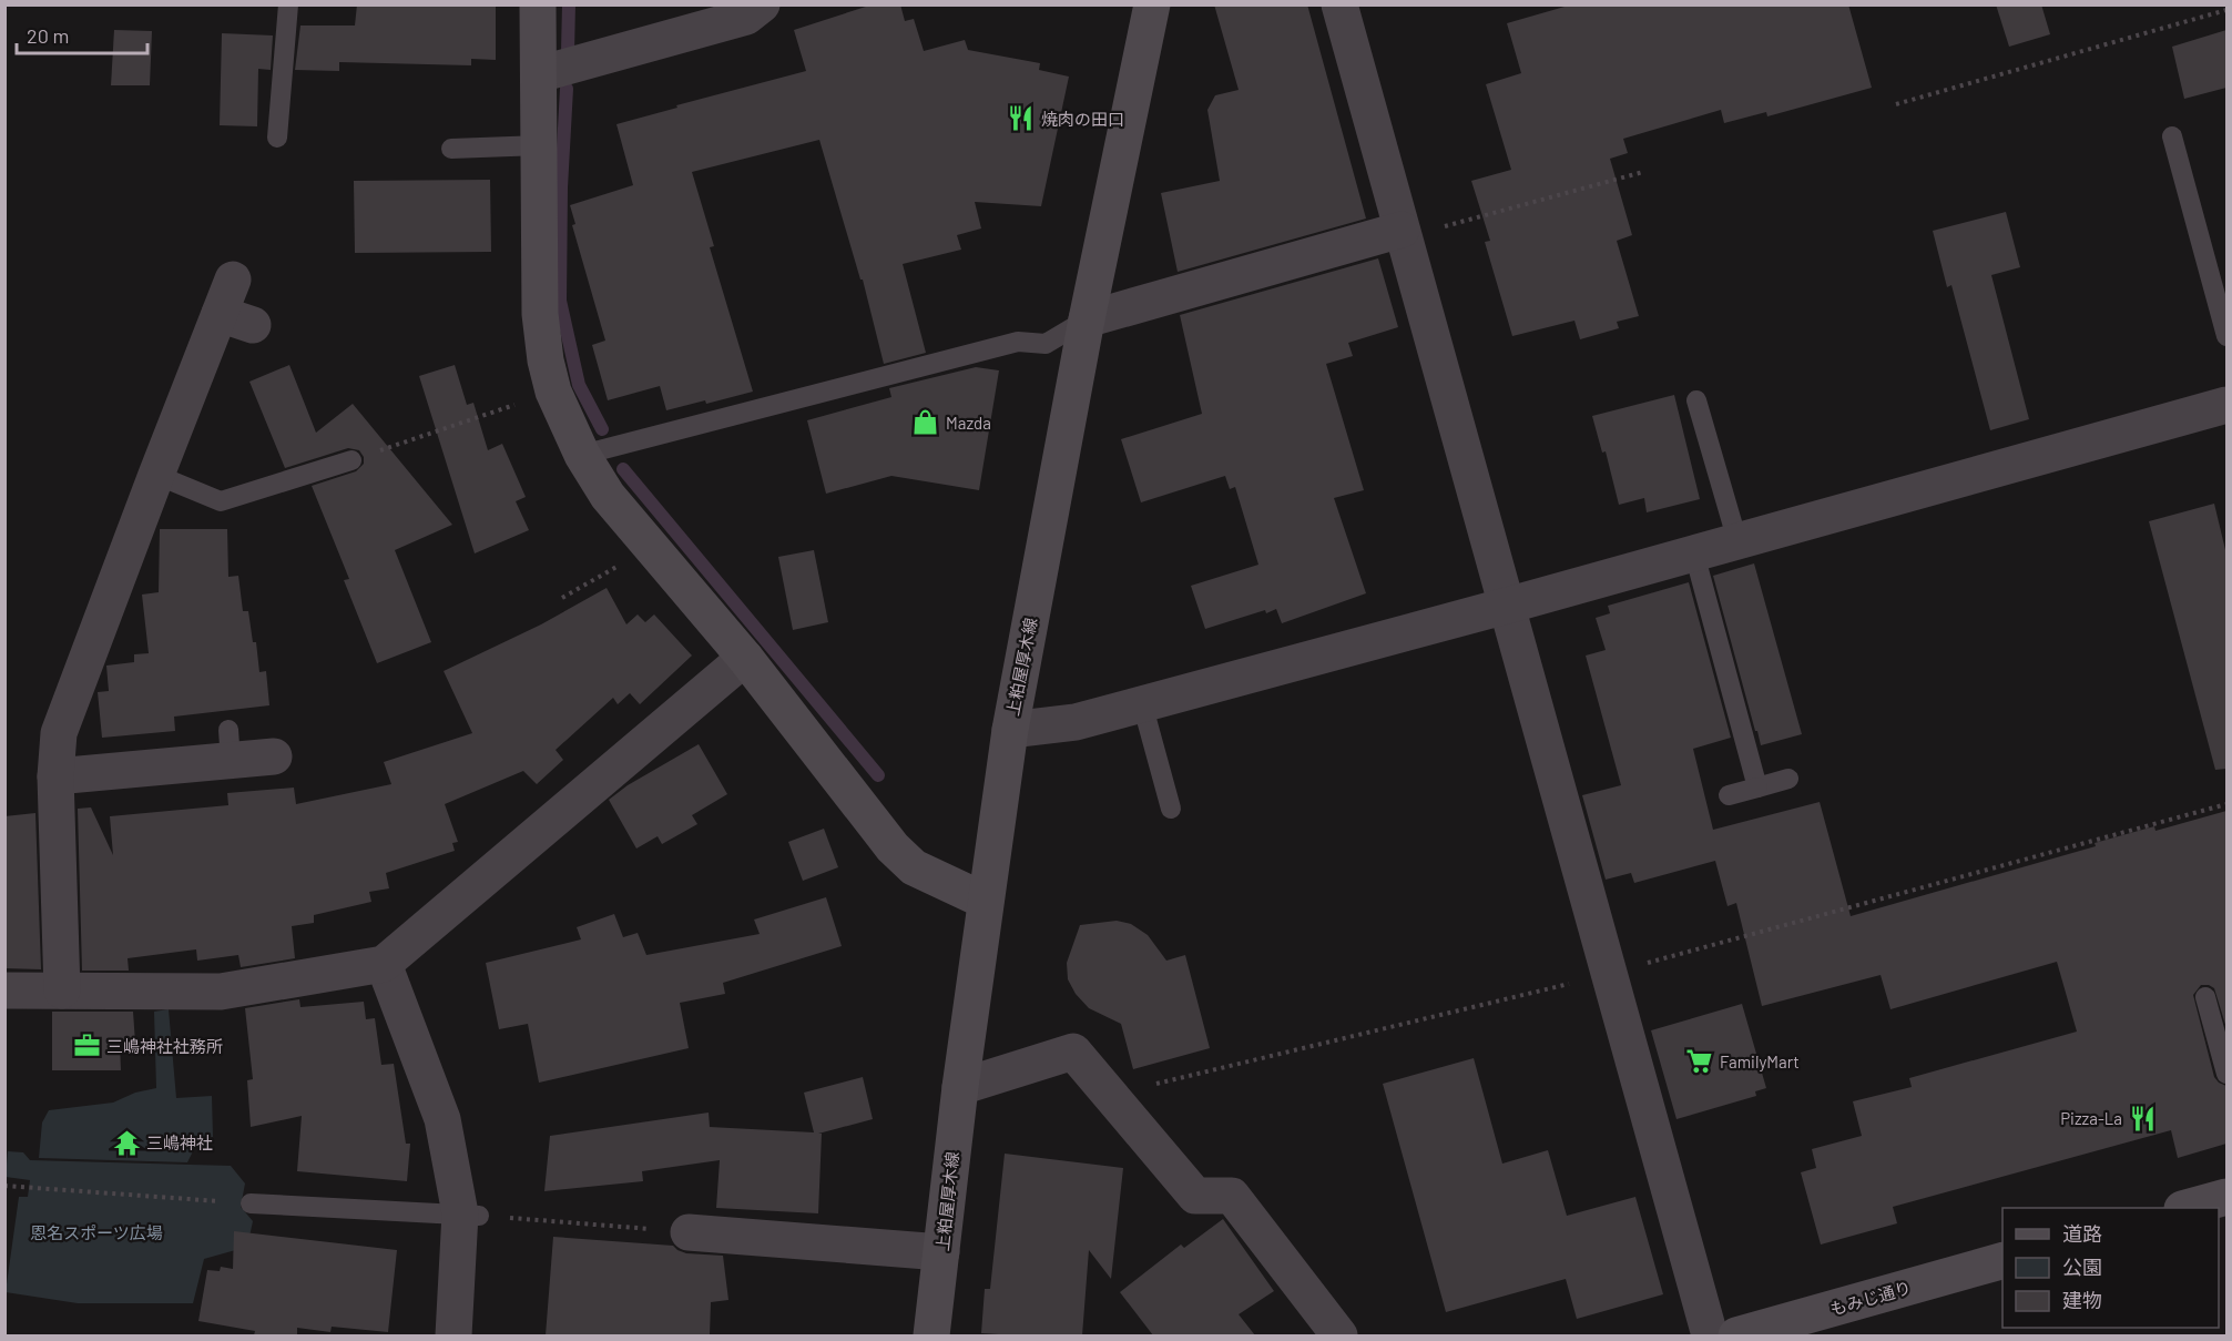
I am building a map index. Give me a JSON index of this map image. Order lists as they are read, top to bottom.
{
  "streets": {
    "street": ["上粕屋厚木線", "もみじ通り"]
  },
  "parks": ["恩名スポーツ広場"],
  "places": {
    "restaurant": ["焼肉の田口", "Pizza-La"],
    "shop": ["Mazda"],
    "office": ["三嶋神社社務所"],
    "supermarket": ["FamilyMart"],
    "temple": ["三嶋神社"]
  },
  "legend": ["道路", "公園", "建物"],
  "scale_bar": "20 m"
}
